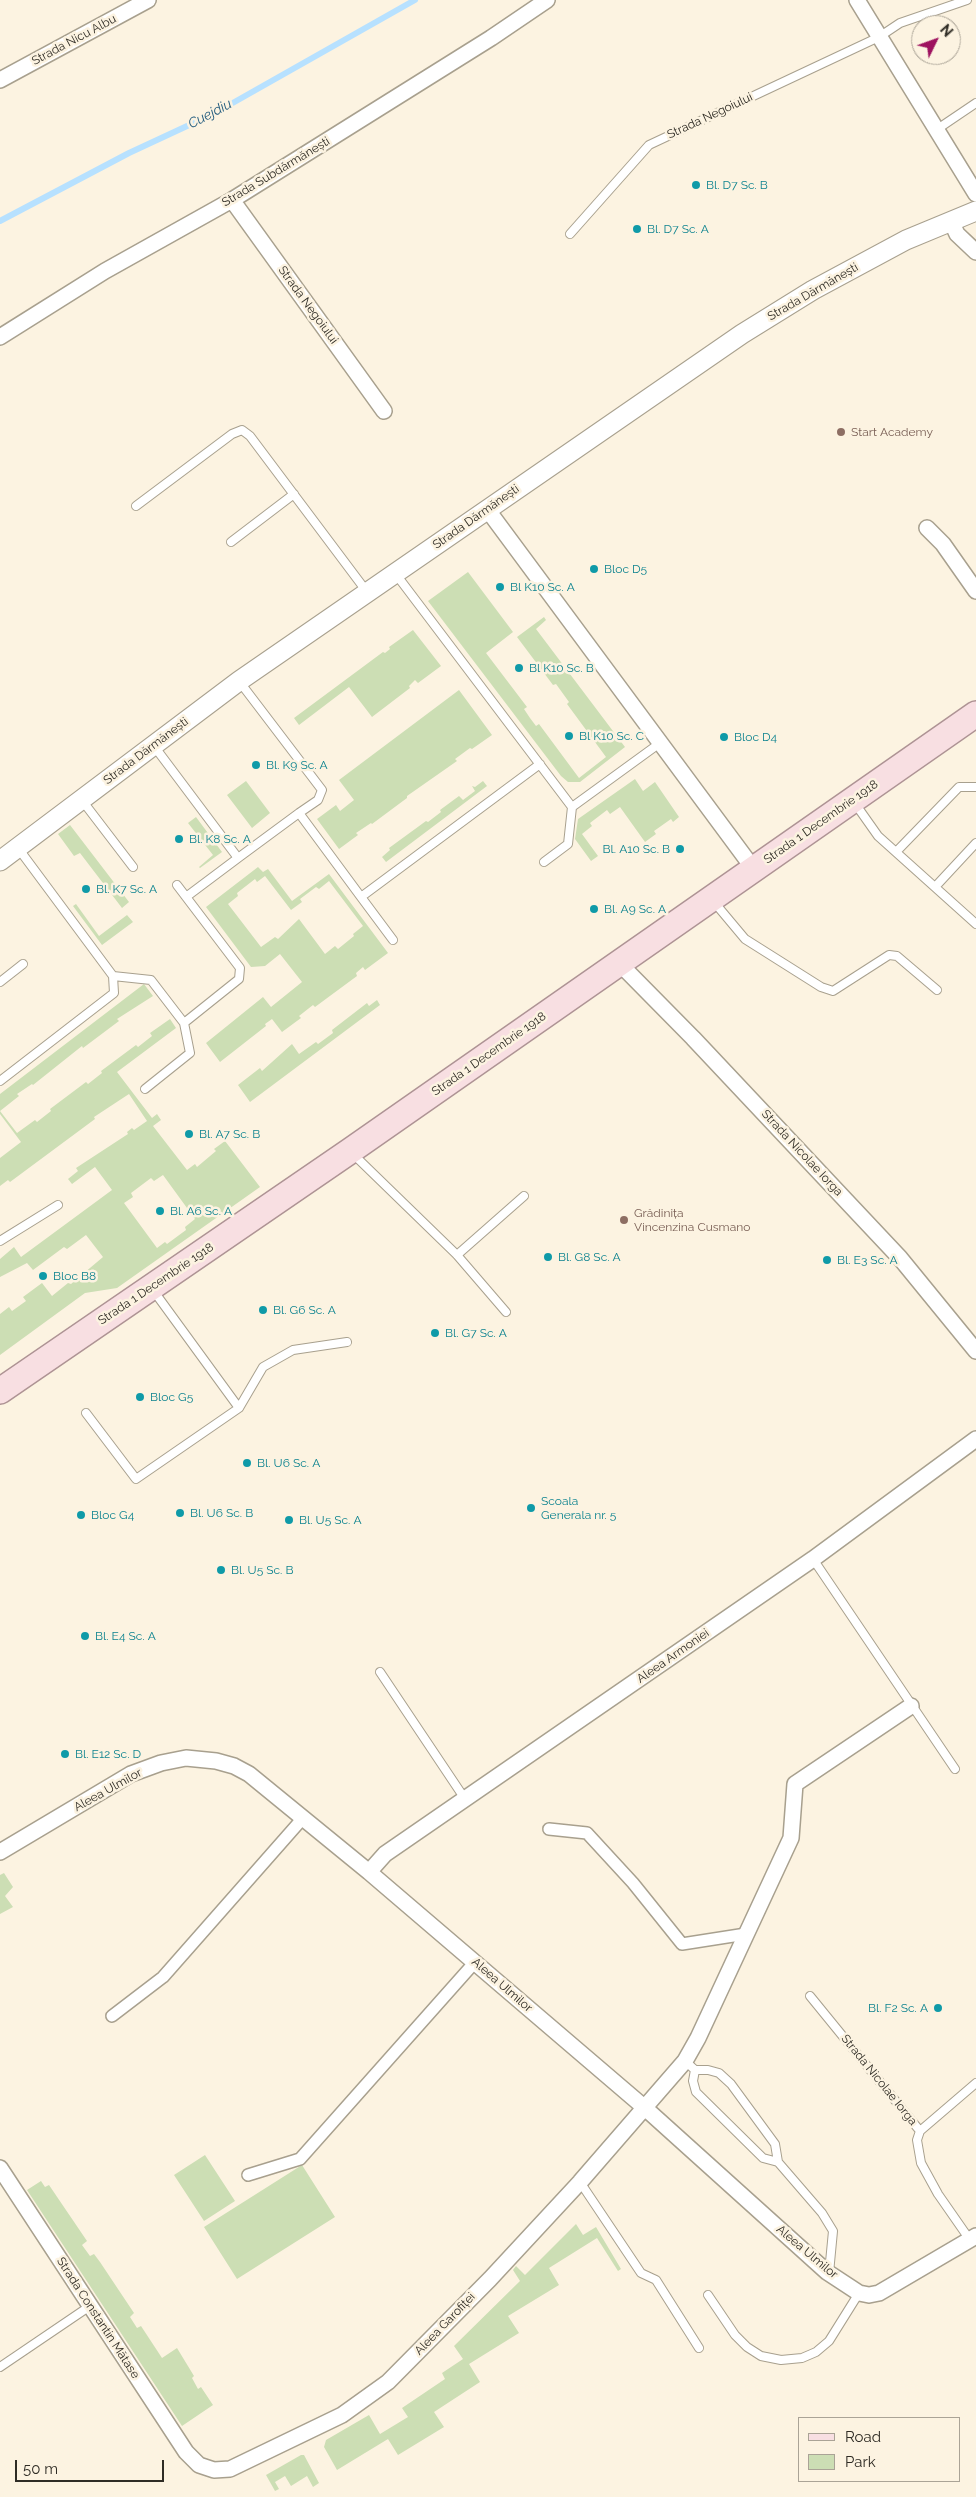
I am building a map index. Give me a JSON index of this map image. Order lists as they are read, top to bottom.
{
  "streets": {
    "main road": ["Strada 1 Decembrie 1918"],
    "street": [
      "Strada Nicu Albu",
      "Strada Negoiului",
      "Strada Subdărmănești",
      "Strada Dărmănești",
      "Strada Nicolae Iorga",
      "Aleea Armoniei",
      "Aleea Ulmilor",
      "Strada Constantin Mătase",
      "Aleea Garofiței"
    ]
  },
  "crossings": [
    ["Strada Negoiului", "Strada Subdărmănești"],
    ["Strada 1 Decembrie 1918", "Strada Nicolae Iorga"],
    ["Aleea Armoniei", "Aleea Ulmilor"],
    ["Aleea Ulmilor", "Aleea Garofiței"],
    ["Strada Constantin Mătase", "Aleea Garofiței"]
  ],
  "water": ["Cuejdiu"],
  "places": [
    "Bl. D7 Sc. B",
    "Bl. D7 Sc. A",
    "Start Academy",
    "Bloc D5",
    "Bl K10 Sc. A",
    "Bl K10 Sc. B",
    "Bl K10 Sc. C",
    "Bloc D4",
    "Bl. K9 Sc. A",
    "Bl. K8 Sc. A",
    "Bl. A10 Sc. B",
    "Bl. K7 Sc. A",
    "Bl. A9 Sc. A",
    "Bl. A7 Sc. B",
    "Bl. A6 Sc. A",
    "Grădinița Vincenzina Cusmano",
    "Bl. G8 Sc. A",
    "Bl. E3 Sc. A",
    "Bloc B8",
    "Bl. G6 Sc. A",
    "Bl. G7 Sc. A",
    "Bloc G5",
    "Bl. U6 Sc. A",
    "Scoala Generala nr. 5",
    "Bl. U6 Sc. B",
    "Bloc G4",
    "Bl. U5 Sc. A",
    "Bl. U5 Sc. B",
    "Bl. E4 Sc. A",
    "Bl. E12 Sc. D",
    "Bl. F2 Sc. A"
  ],
  "legend": ["Road", "Park"],
  "scale_bar": "50 m",
  "north": "top right"
}
